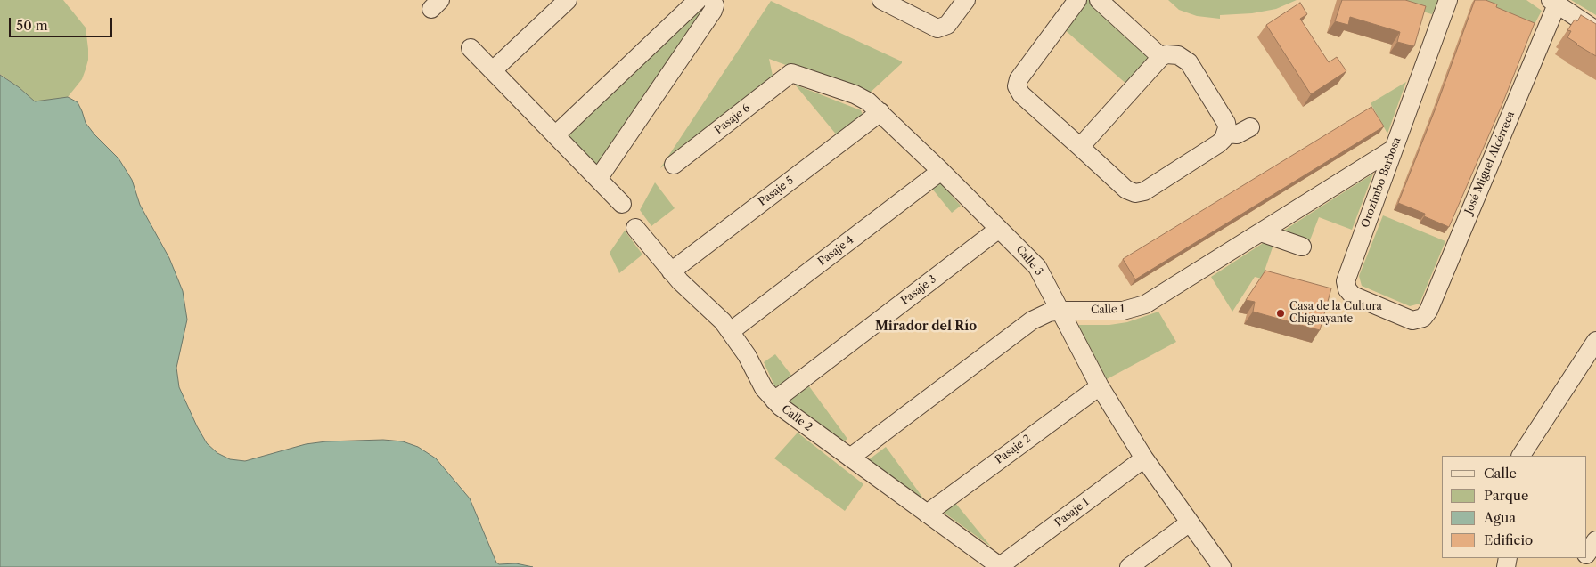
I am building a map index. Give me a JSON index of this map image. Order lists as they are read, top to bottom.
{
  "streets": {
    "street": [
      "Pasaje 6",
      "José Miguel Alcérreca",
      "Orozimbo Barbosa",
      "Pasaje 5",
      "Pasaje 4",
      "Calle 3",
      "Pasaje 3",
      "Calle 1",
      "Calle 2",
      "Pasaje 2",
      "Pasaje 1"
    ]
  },
  "crossings": [
    ["Pasaje 6", "Calle 3"],
    ["José Miguel Alcérreca", "Orozimbo Barbosa"],
    ["Orozimbo Barbosa", "Calle 1"],
    ["Pasaje 5", "Calle 3"],
    ["Pasaje 5", "Calle 2"],
    ["Pasaje 4", "Calle 3"],
    ["Pasaje 4", "Calle 2"],
    ["Calle 3", "Pasaje 3"],
    ["Calle 3", "Calle 1"],
    ["Calle 3", "Pasaje 2"],
    ["Calle 3", "Pasaje 1"],
    ["Pasaje 3", "Calle 2"],
    ["Calle 1", "Calle 2"],
    ["Calle 2", "Pasaje 2"],
    ["Calle 2", "Pasaje 1"]
  ],
  "districts": ["Mirador del Río"],
  "places": ["Casa de la Cultura Chiguayante"],
  "legend": [
    "Calle",
    "Parque",
    "Agua",
    "Edificio"
  ],
  "scale_bar": "50 m"
}
